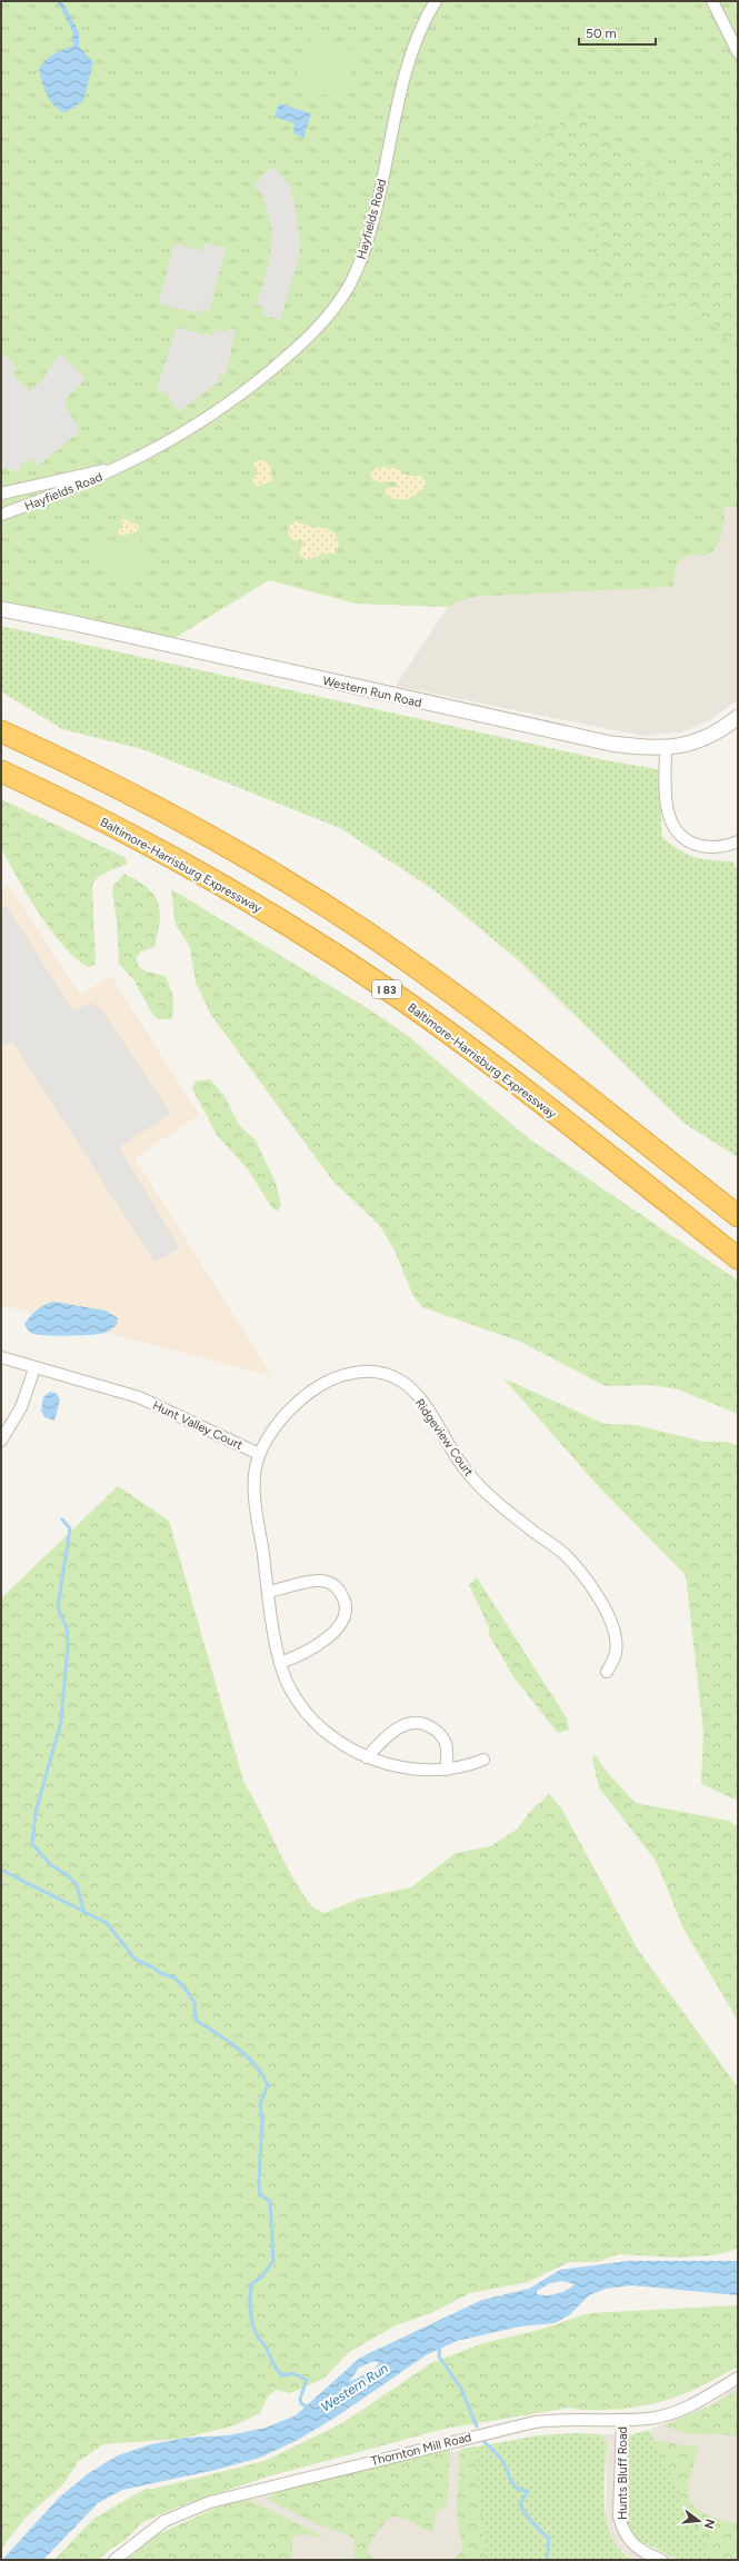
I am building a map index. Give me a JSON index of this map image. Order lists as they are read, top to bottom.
{
  "streets": {
    "highway": ["Baltimore-Harrisburg Expressway", "I 83"],
    "street": [
      "Hayfields Road",
      "Western Run Road",
      "Hunt Valley Court",
      "Ridgeview Court",
      "Thornton Mill Road",
      "Hunts Bluff Road"
    ]
  },
  "crossings": [
    ["Hunt Valley Court", "Ridgeview Court"],
    ["Thornton Mill Road", "Hunts Bluff Road"]
  ],
  "water": ["Western Run"],
  "scale_bar": "50 m",
  "north": "right"
}
